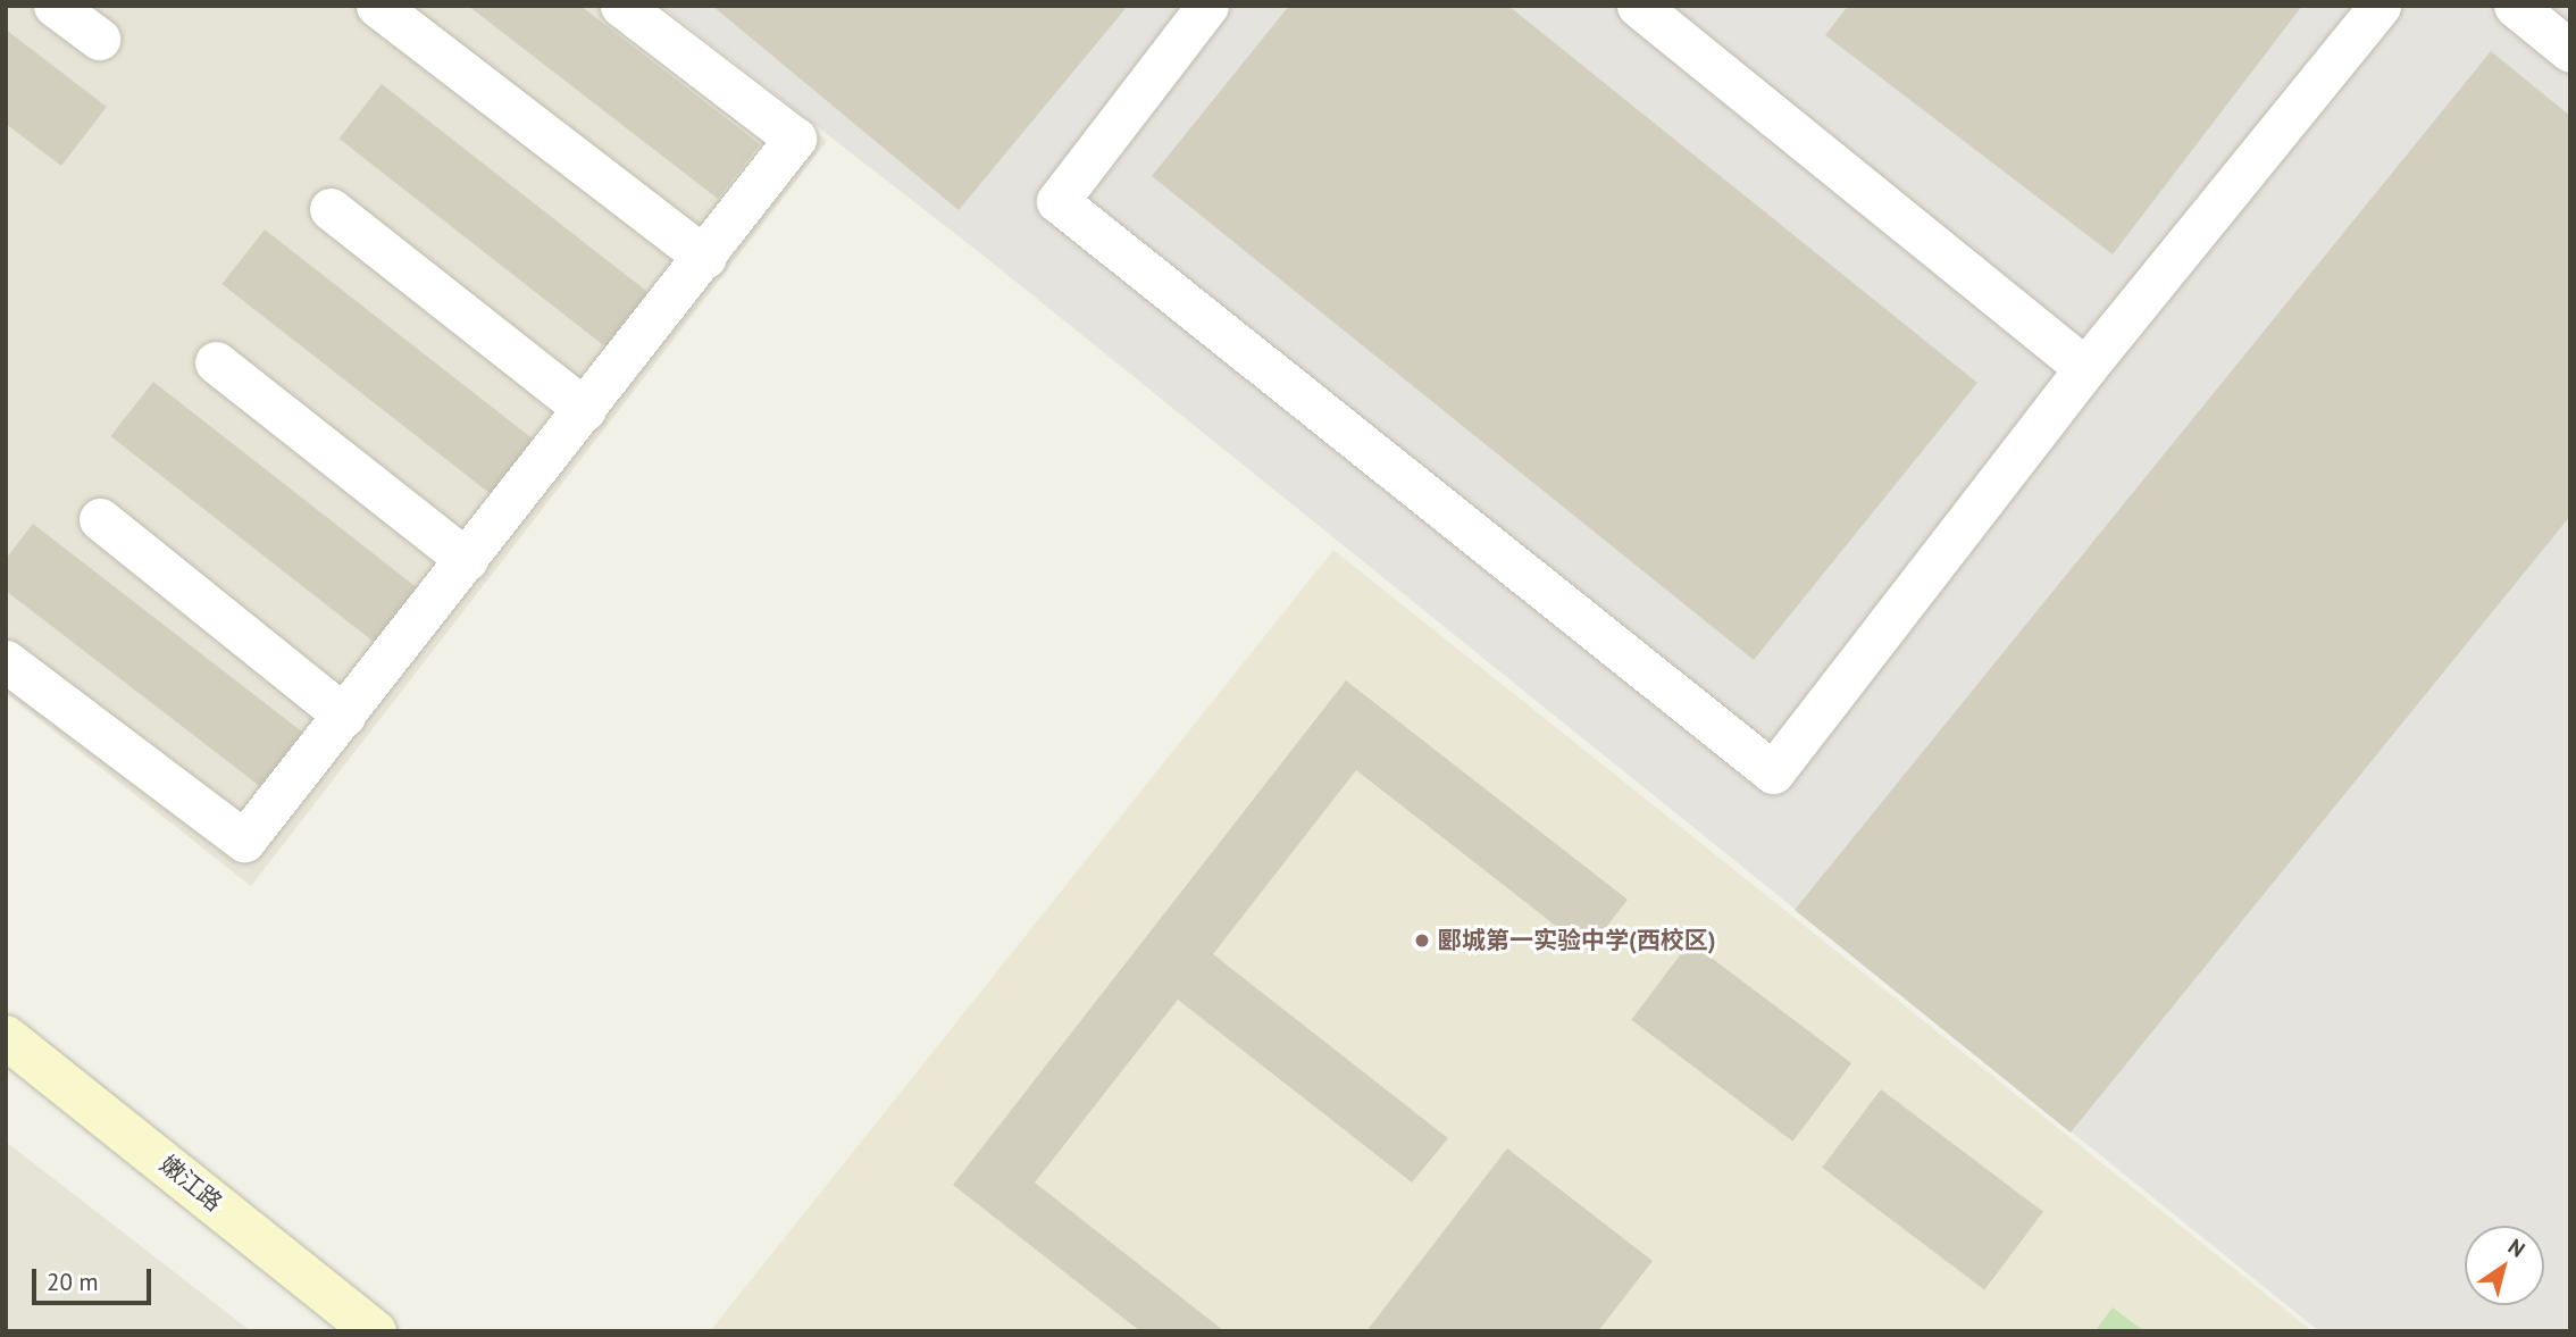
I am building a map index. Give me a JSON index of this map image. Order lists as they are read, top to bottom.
{
  "streets": {
    "street": ["嫩江路"]
  },
  "places": ["郾城第一实验中学(西校区)"],
  "scale_bar": "20 m",
  "north": "top right"
}
